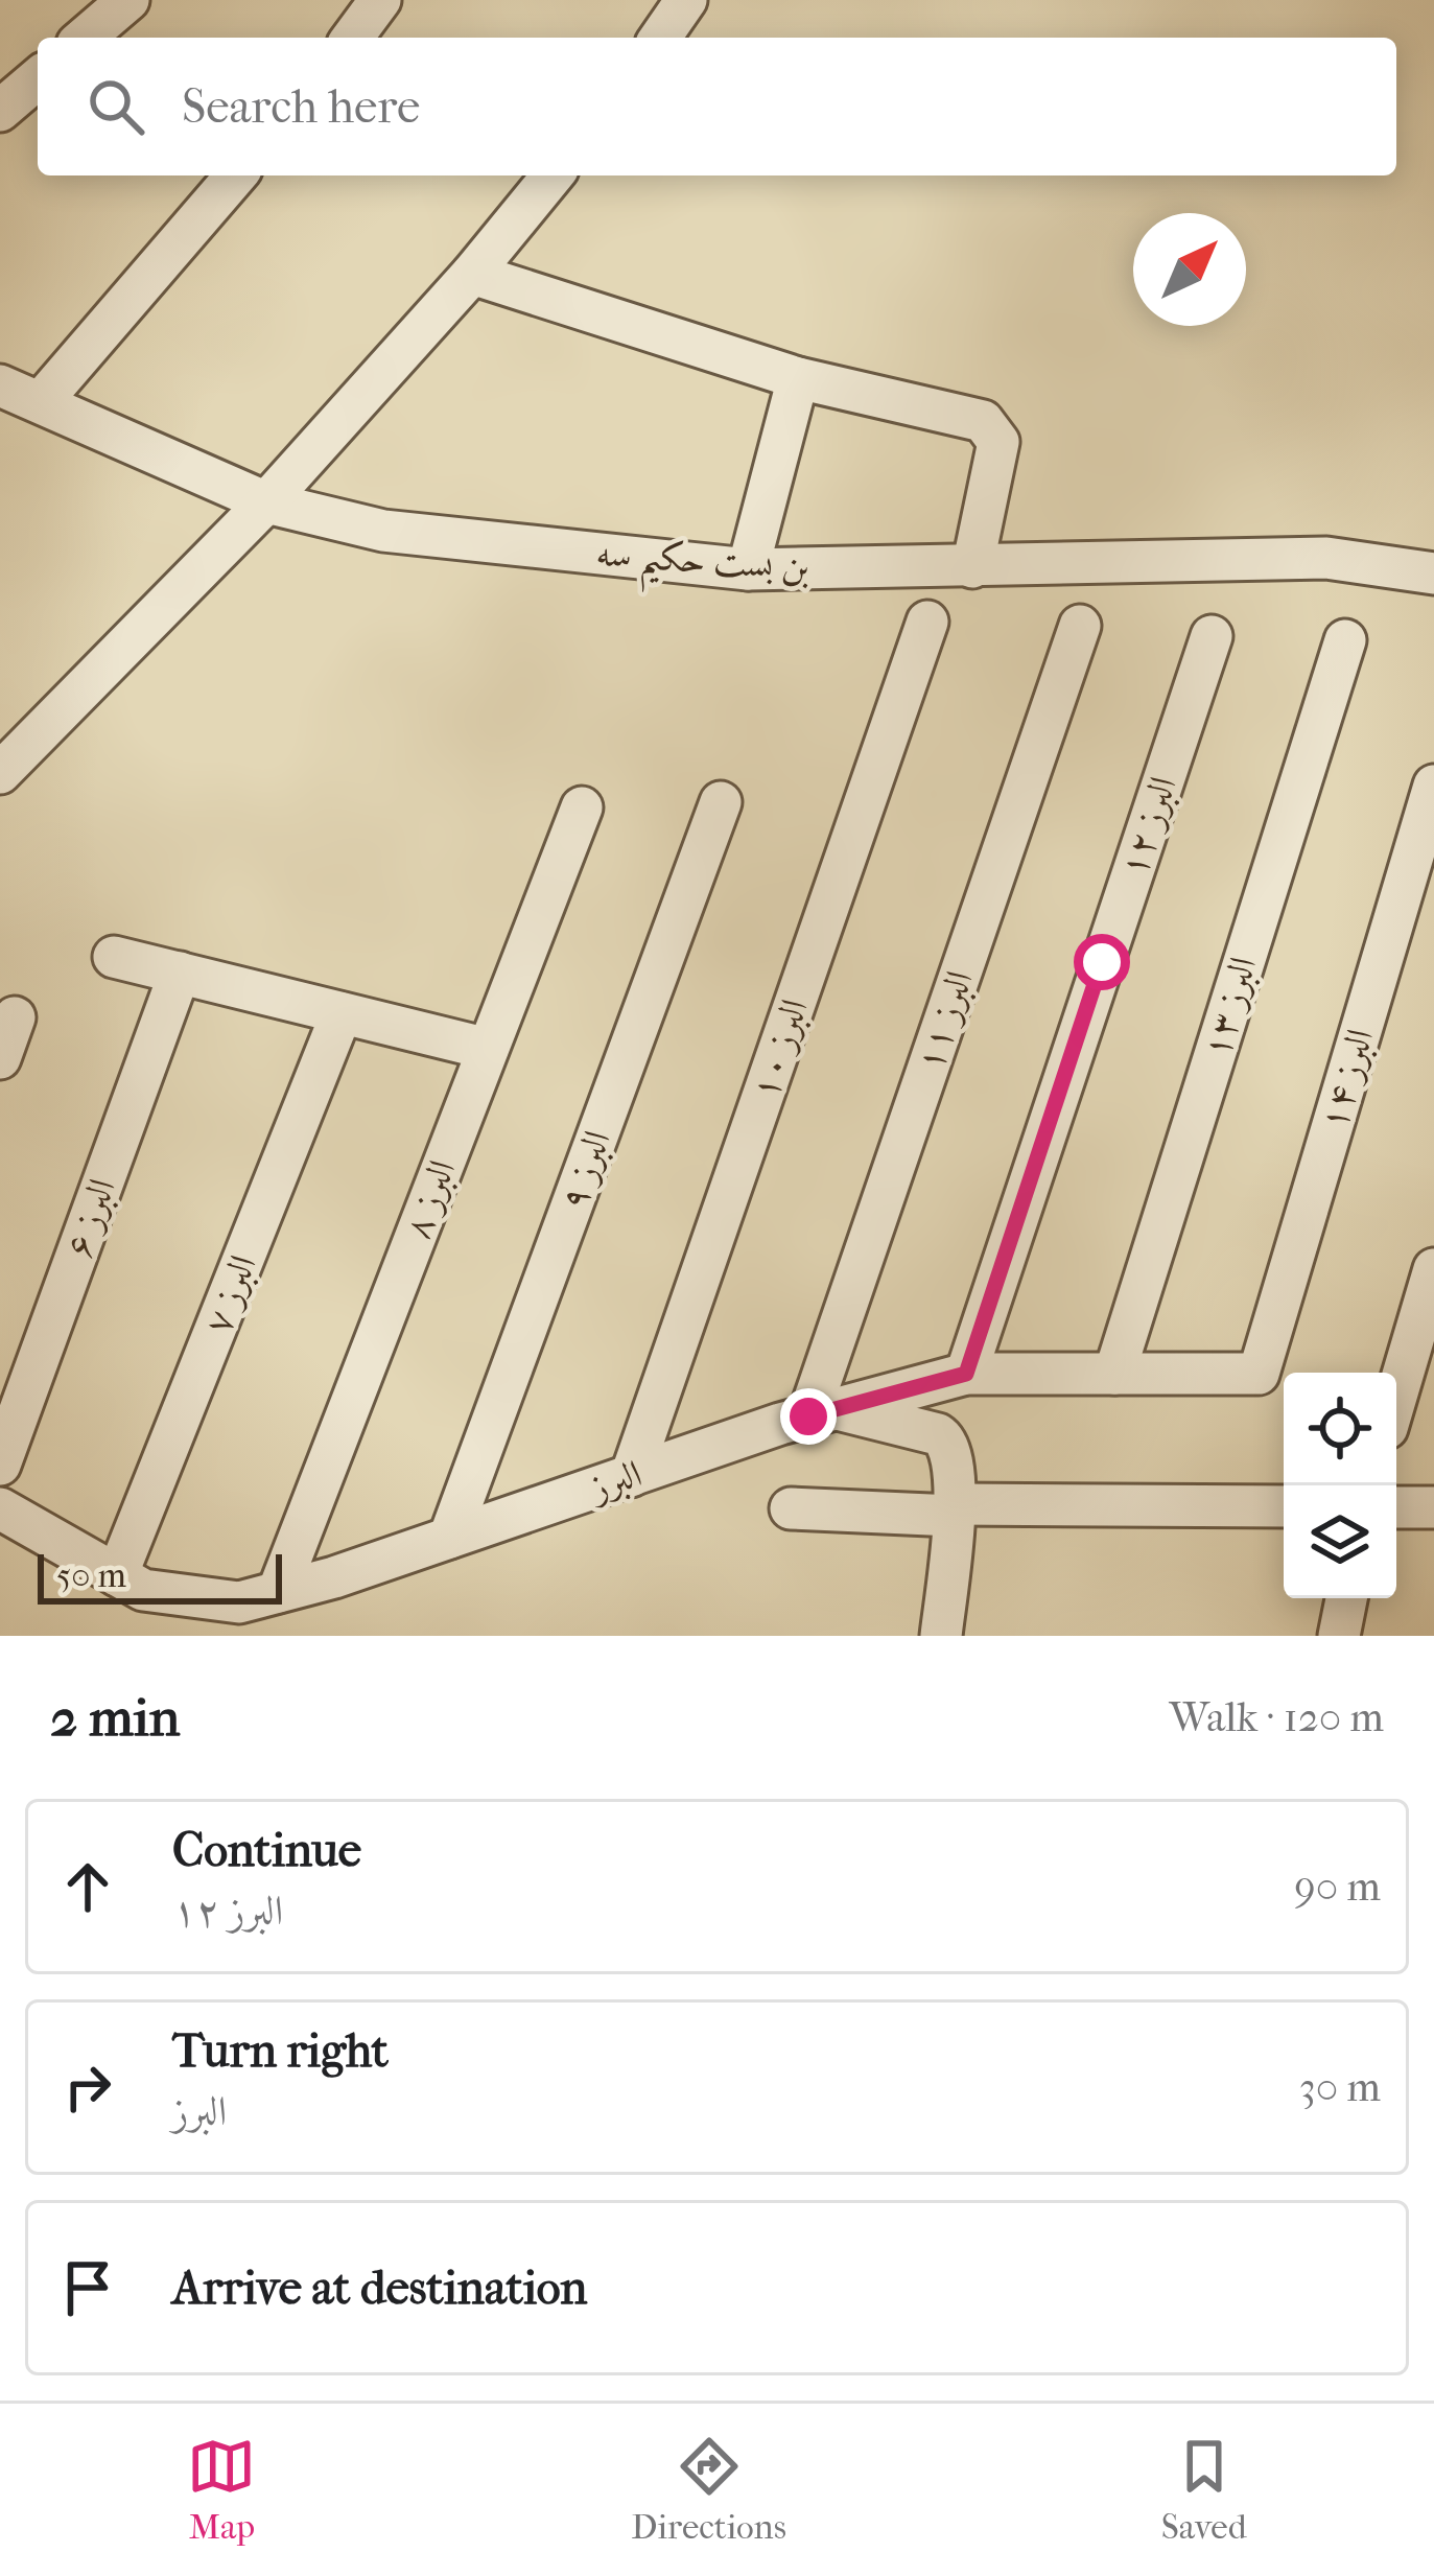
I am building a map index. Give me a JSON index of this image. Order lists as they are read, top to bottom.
{
  "streets": {
    "street": [
      "بن بست حکیم سه",
      "البرز ۱۲",
      "البرز ۱۳",
      "البرز ۱۱",
      "البرز ۱۰",
      "البرز ۱۴",
      "البرز ۹",
      "البرز ۸",
      "البرز ۶",
      "البرز ۷",
      "البرز"
    ]
  },
  "crossings": [
    ["البرز ۱۲", "البرز"],
    ["البرز ۱۳", "البرز"],
    ["البرز ۱۱", "البرز"],
    ["البرز ۱۰", "البرز"],
    ["البرز ۱۴", "البرز"],
    ["البرز ۹", "البرز"],
    ["البرز ۸", "البرز"],
    ["البرز ۷", "البرز"]
  ],
  "scale_bar": "50 m",
  "north": "top right",
  "page": {
    "search": "Search here",
    "scale": "50 m",
    "heading": ["2 min", "Walk · 120 m"],
    "list": [
      ["Continue", "البرز ۱۲", "90 m"],
      ["Turn right", "البرز", "30 m"],
      "Arrive at destination"
    ],
    "nav": ["Map", "Directions", "Saved"]
  }
}
